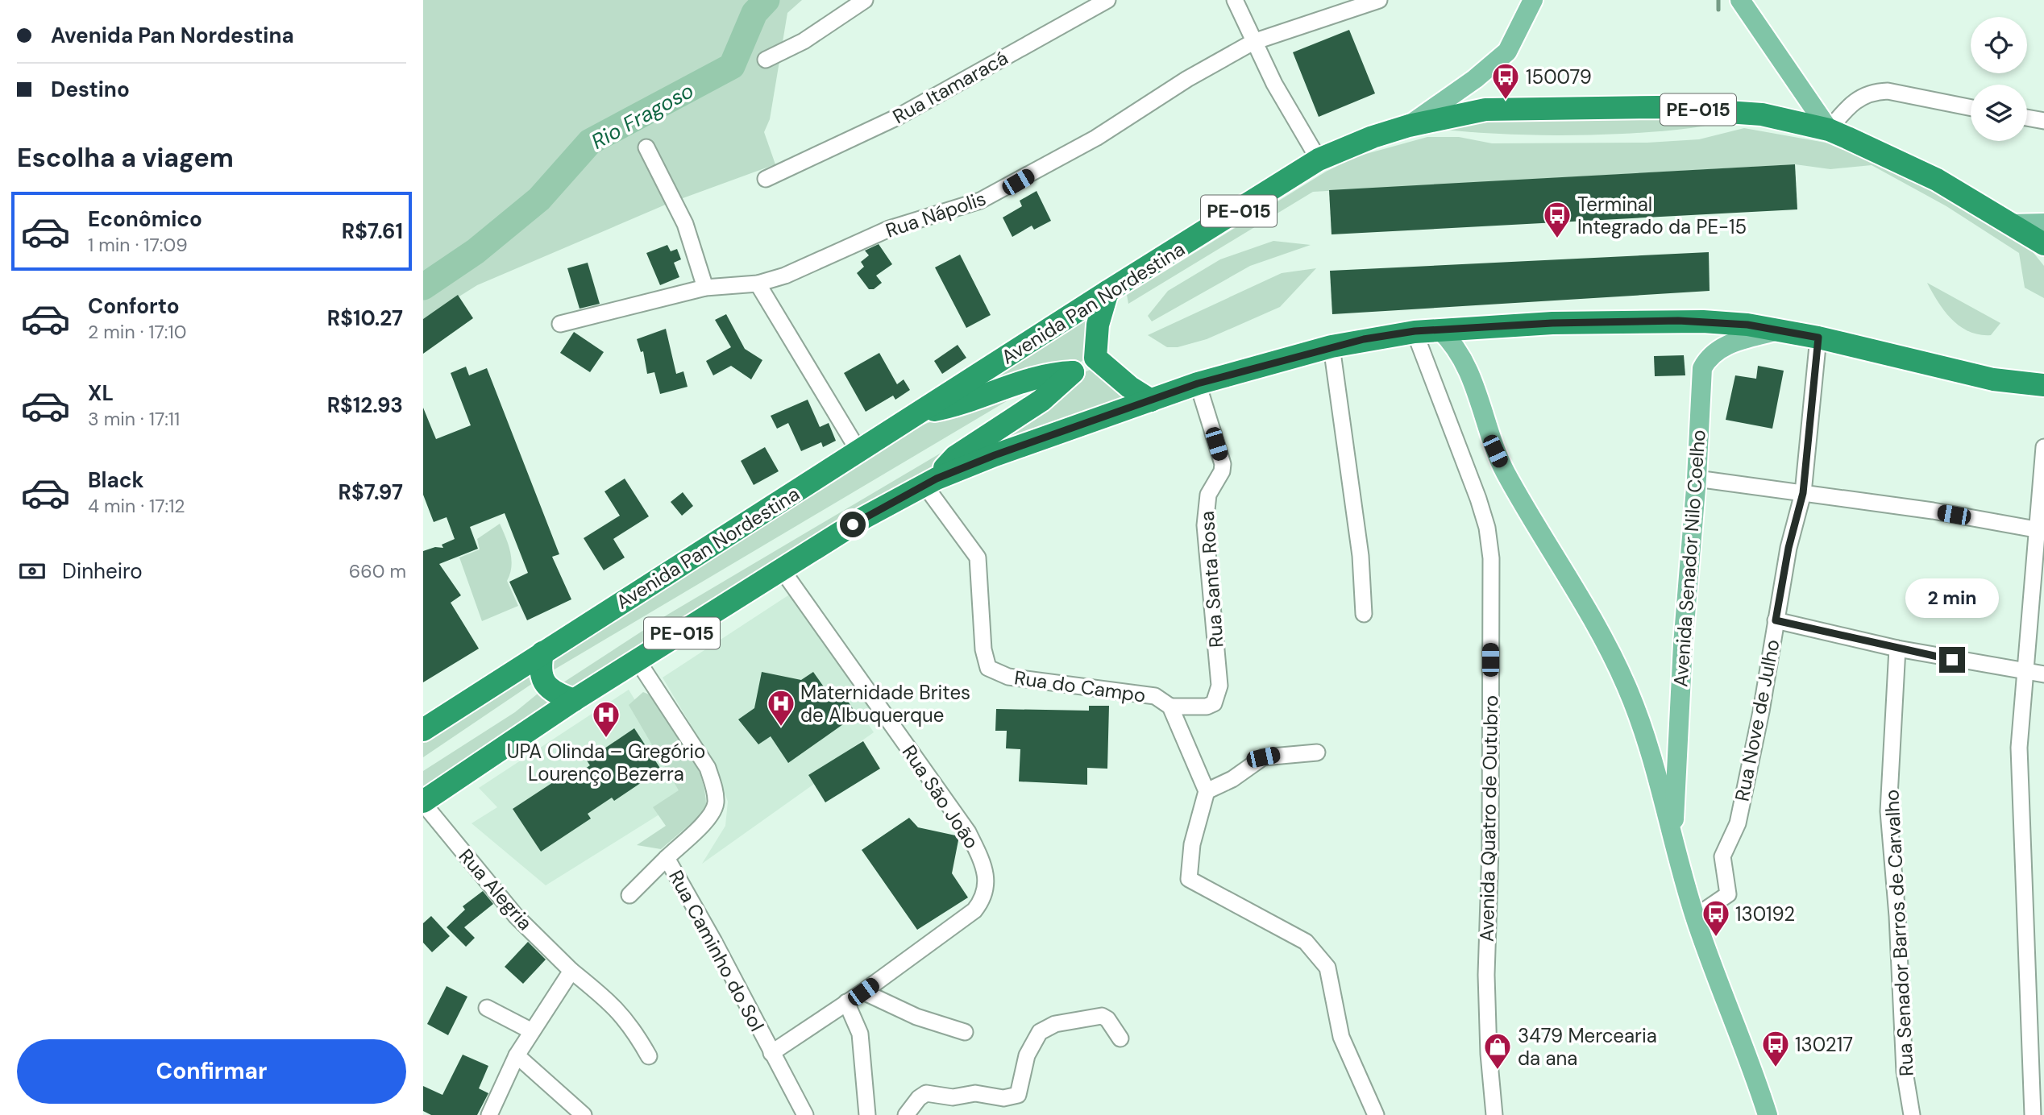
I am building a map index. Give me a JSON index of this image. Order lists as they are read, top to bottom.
{
  "streets": {
    "highway": ["PE-015", "Avenida Pan Nordestina"],
    "main road": ["Avenida Senador Nilo Coelho"],
    "street": [
      "Rua Itamaracá",
      "Rua Nápolis",
      "Rua Santa Rosa",
      "Rua do Campo",
      "Rua Nove de Julho",
      "Rua São João",
      "Avenida Quatro de Outubro",
      "Rua Alegria",
      "Rua Senador Barros de Carvalho",
      "Rua Caminho do Sol"
    ]
  },
  "crossings": [
    ["PE-015", "Avenida Senador Nilo Coelho"],
    ["PE-015", "Rua Santa Rosa"],
    ["PE-015", "Rua do Campo"],
    ["PE-015", "Rua Nove de Julho"],
    ["PE-015", "Rua São João"],
    ["PE-015", "Avenida Quatro de Outubro"],
    ["PE-015", "Rua Alegria"],
    ["PE-015", "Rua Caminho do Sol"],
    ["Avenida Senador Nilo Coelho", "Rua Nove de Julho"],
    ["Rua Santa Rosa", "Rua do Campo"],
    ["Rua São João", "Rua Caminho do Sol"]
  ],
  "water": ["Rio Fragoso"],
  "places": {
    "bus stop": [
      "150079",
      "Terminal Integrado da PE-15",
      "130192",
      "130217"
    ],
    "hospital": ["Maternidade Brites de Albuquerque", "UPA Olinda – Gregório Lourenço Bezerra"],
    "shop": ["3479 Mercearia da ana"]
  },
  "page": {
    "banner": ["Avenida Pan Nordestina", "Destino"],
    "heading": "Escolha a viagem",
    "list": [
      {
        "name": "Econômico",
        "note": "1 min · 17:09",
        "value": "R$7.61"
      },
      {
        "name": "Conforto",
        "note": "2 min · 17:10",
        "value": "R$10.27"
      },
      {
        "name": "XL",
        "note": "3 min · 17:11",
        "value": "R$12.93"
      },
      {
        "name": "Black",
        "note": "4 min · 17:12",
        "value": "R$7.97"
      }
    ],
    "pay": ["Dinheiro", "660 m"],
    "bubble": "2 min",
    "buttons": "Confirmar"
  }
}
